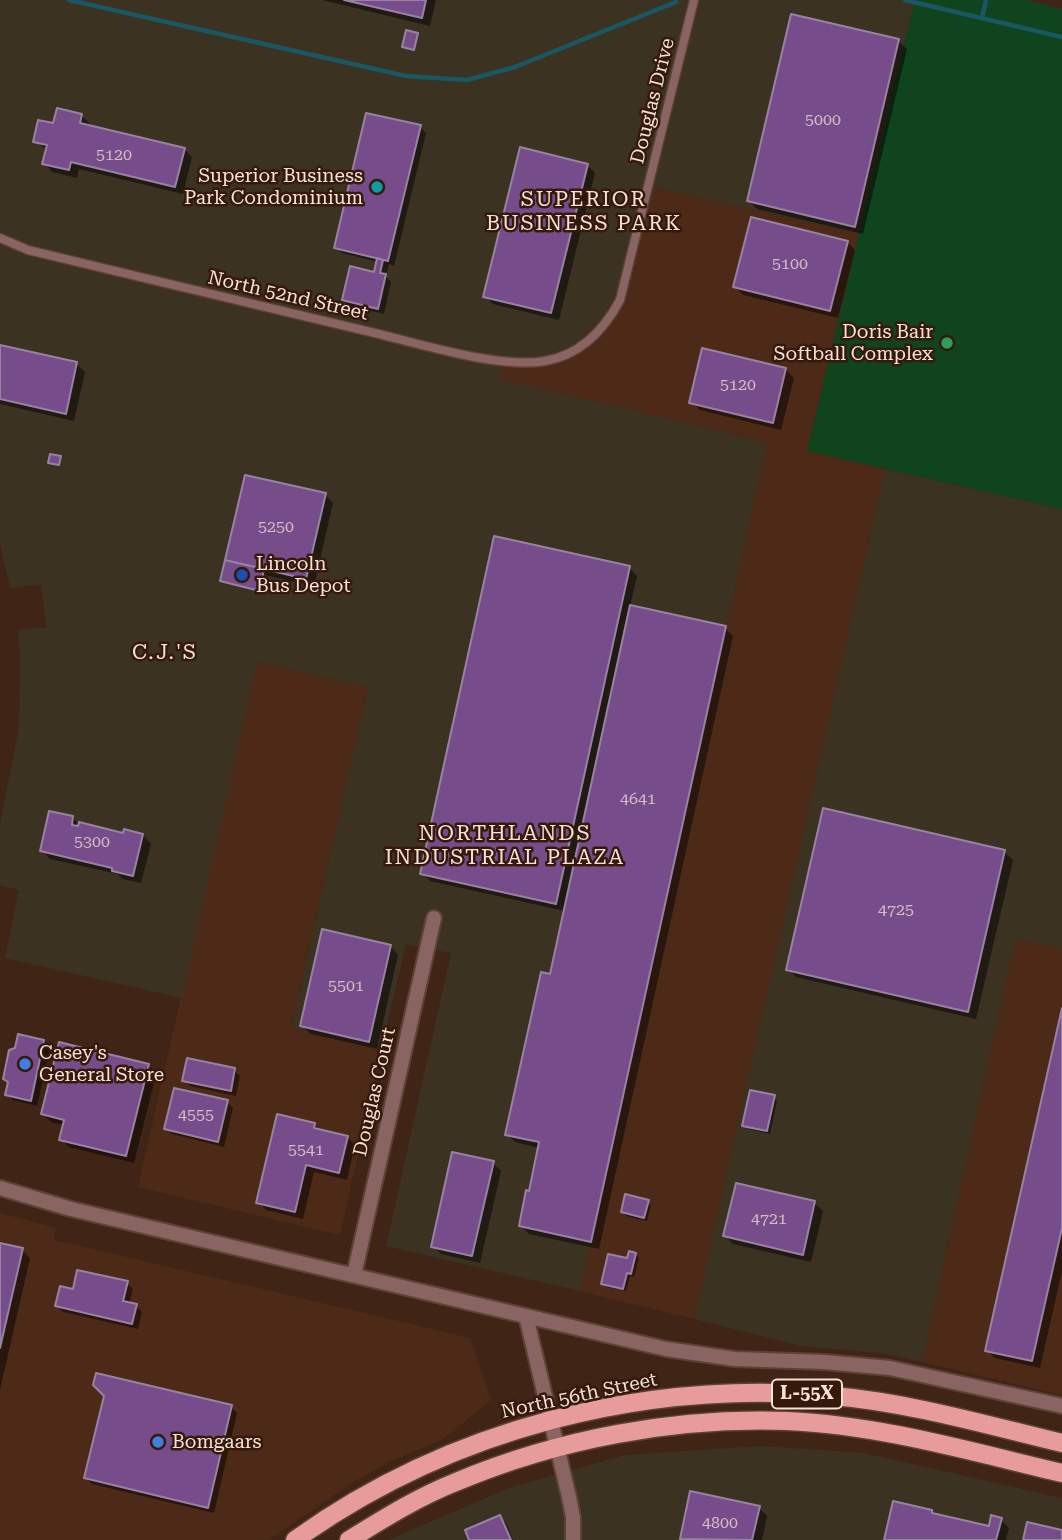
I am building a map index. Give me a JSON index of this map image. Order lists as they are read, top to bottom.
{
  "streets": {
    "main road": ["L-55X", "North 56th Street"],
    "street": ["Douglas Court"],
    "lane": ["Douglas Drive", "North 52nd Street"]
  },
  "crossings": [
    ["Douglas Drive", "North 52nd Street"]
  ],
  "districts": ["SUPERIOR BUSINESS PARK", "C.J.'S", "NORTHLANDS INDUSTRIAL PLAZA"],
  "places": [
    "Superior Business Park Condominium",
    "Doris Bair Softball Complex",
    "Lincoln Bus Depot",
    "Casey's General Store",
    "Bomgaars"
  ],
  "house_numbers": [
    "5000",
    "5120",
    "5100",
    "5120",
    "5250",
    "4641",
    "5300",
    "4725",
    "5501",
    "4555",
    "5541",
    "4721",
    "4800"
  ]
}
